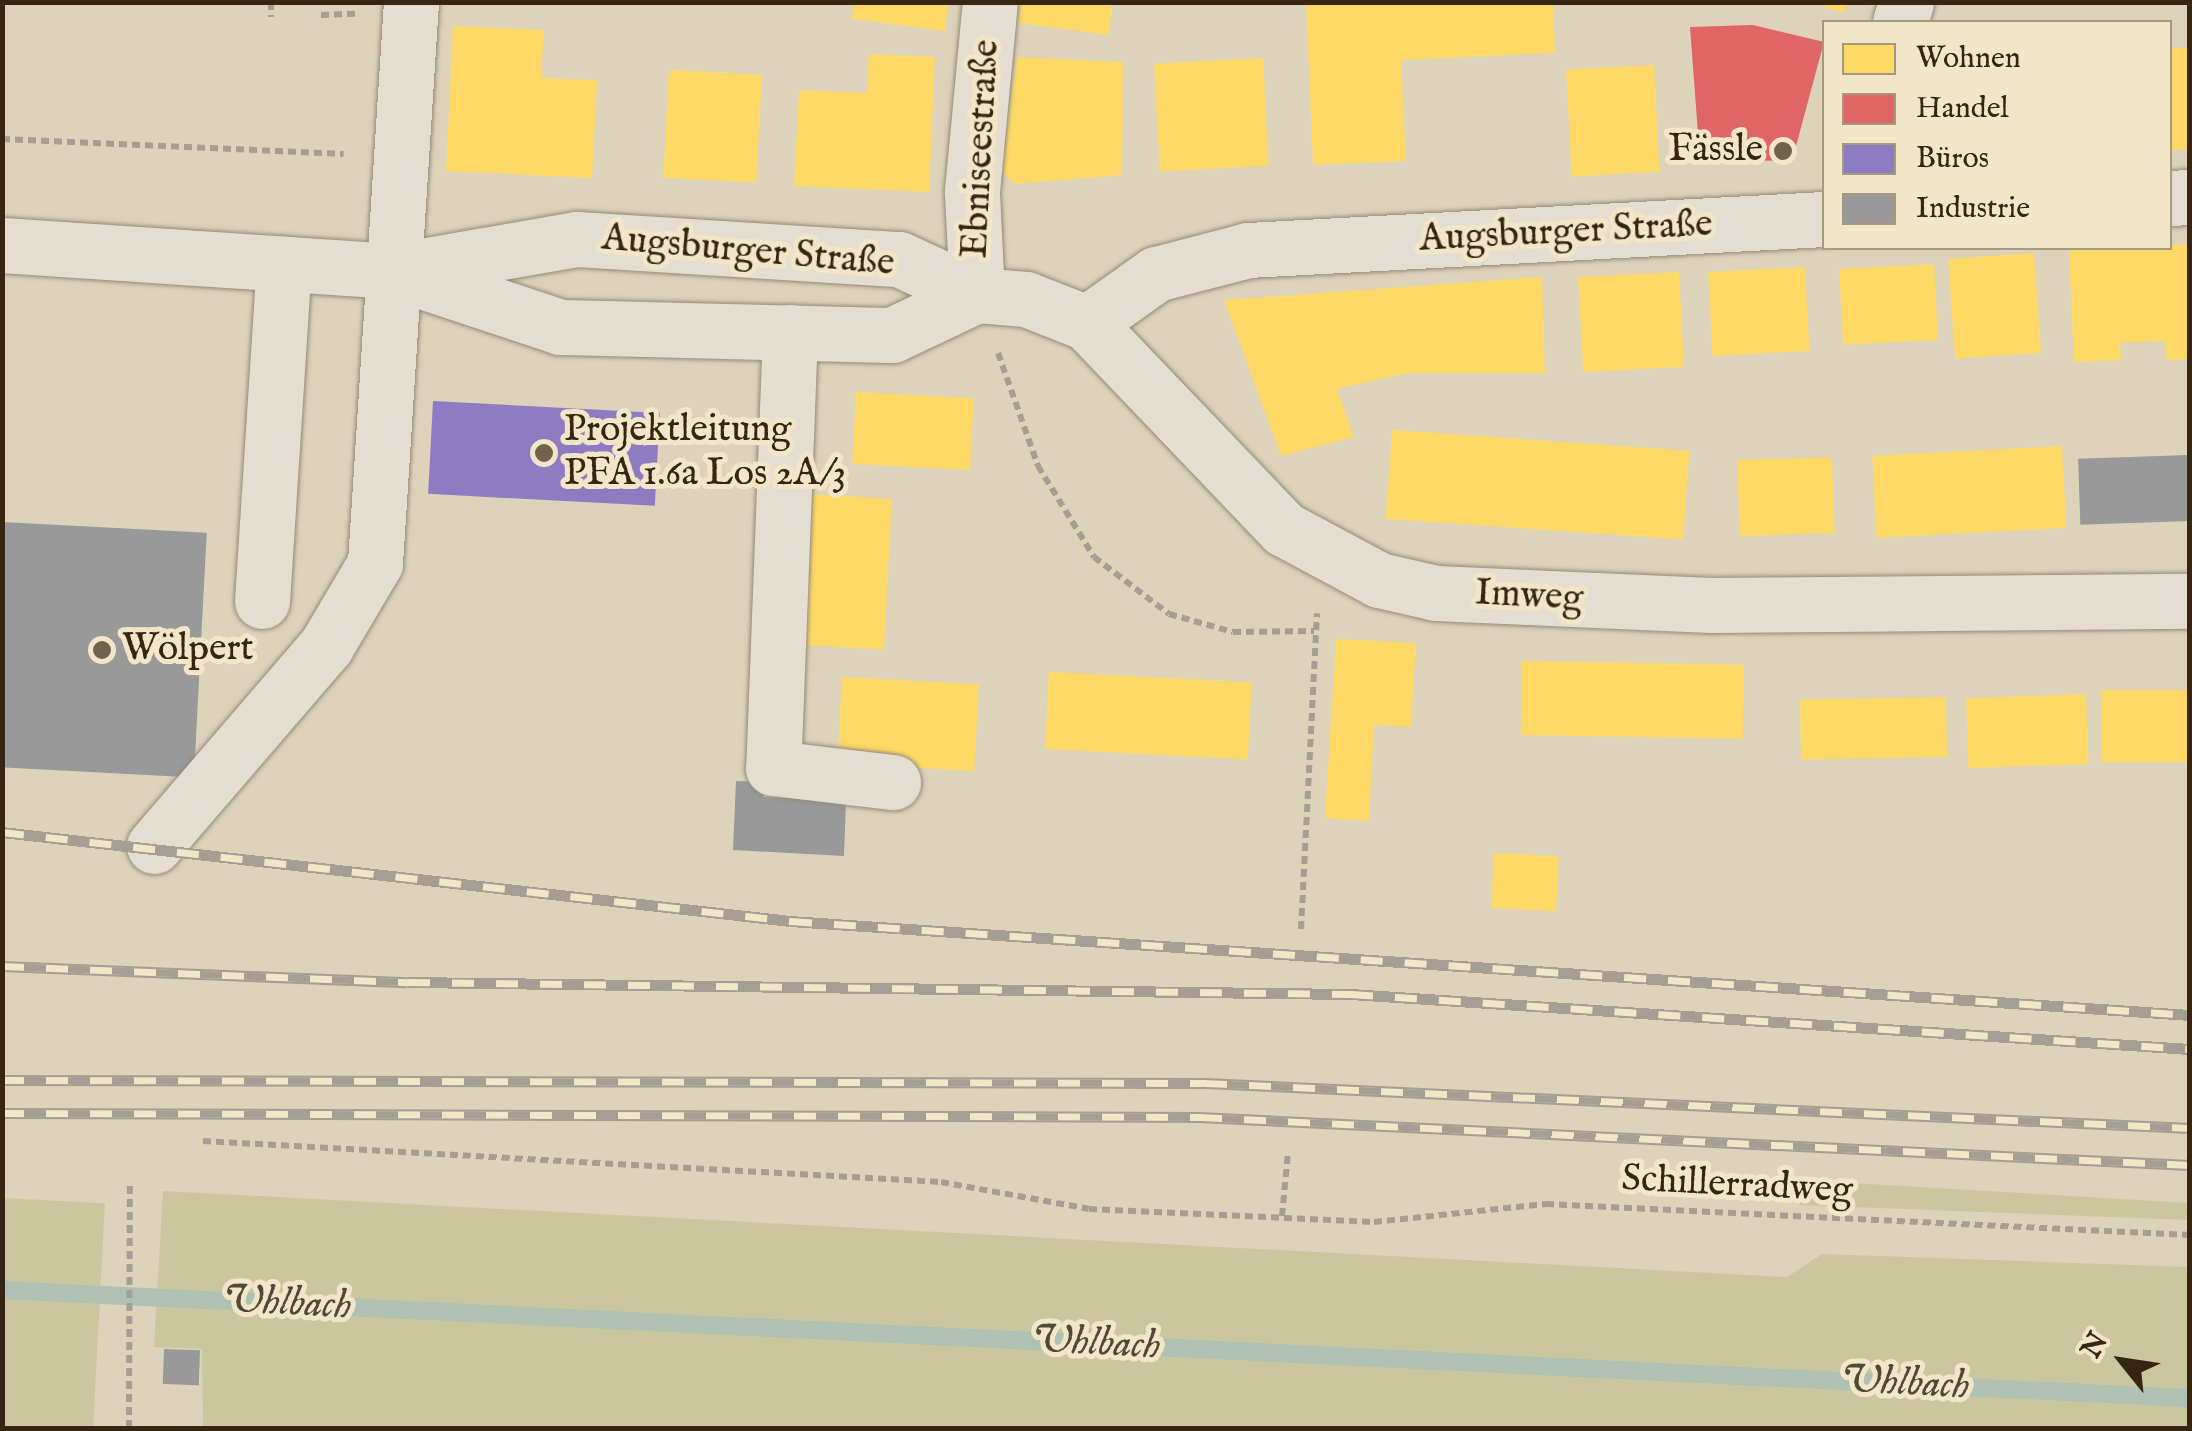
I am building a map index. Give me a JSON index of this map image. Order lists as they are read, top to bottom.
{
  "streets": {
    "street": ["Ebniseestraße", "Augsburger Straße", "Imweg"],
    "path": ["Schillerradweg"]
  },
  "crossings": [
    ["Ebniseestraße", "Augsburger Straße"],
    ["Ebniseestraße", "Imweg"],
    ["Augsburger Straße", "Imweg"]
  ],
  "water": ["Uhlbach"],
  "places": ["Fässle", "Projektleitung PFA 1.6a Los 2A/3", "Wölpert"],
  "legend": [
    "Wohnen",
    "Handel",
    "Büros",
    "Industrie"
  ],
  "north": "top left"
}
